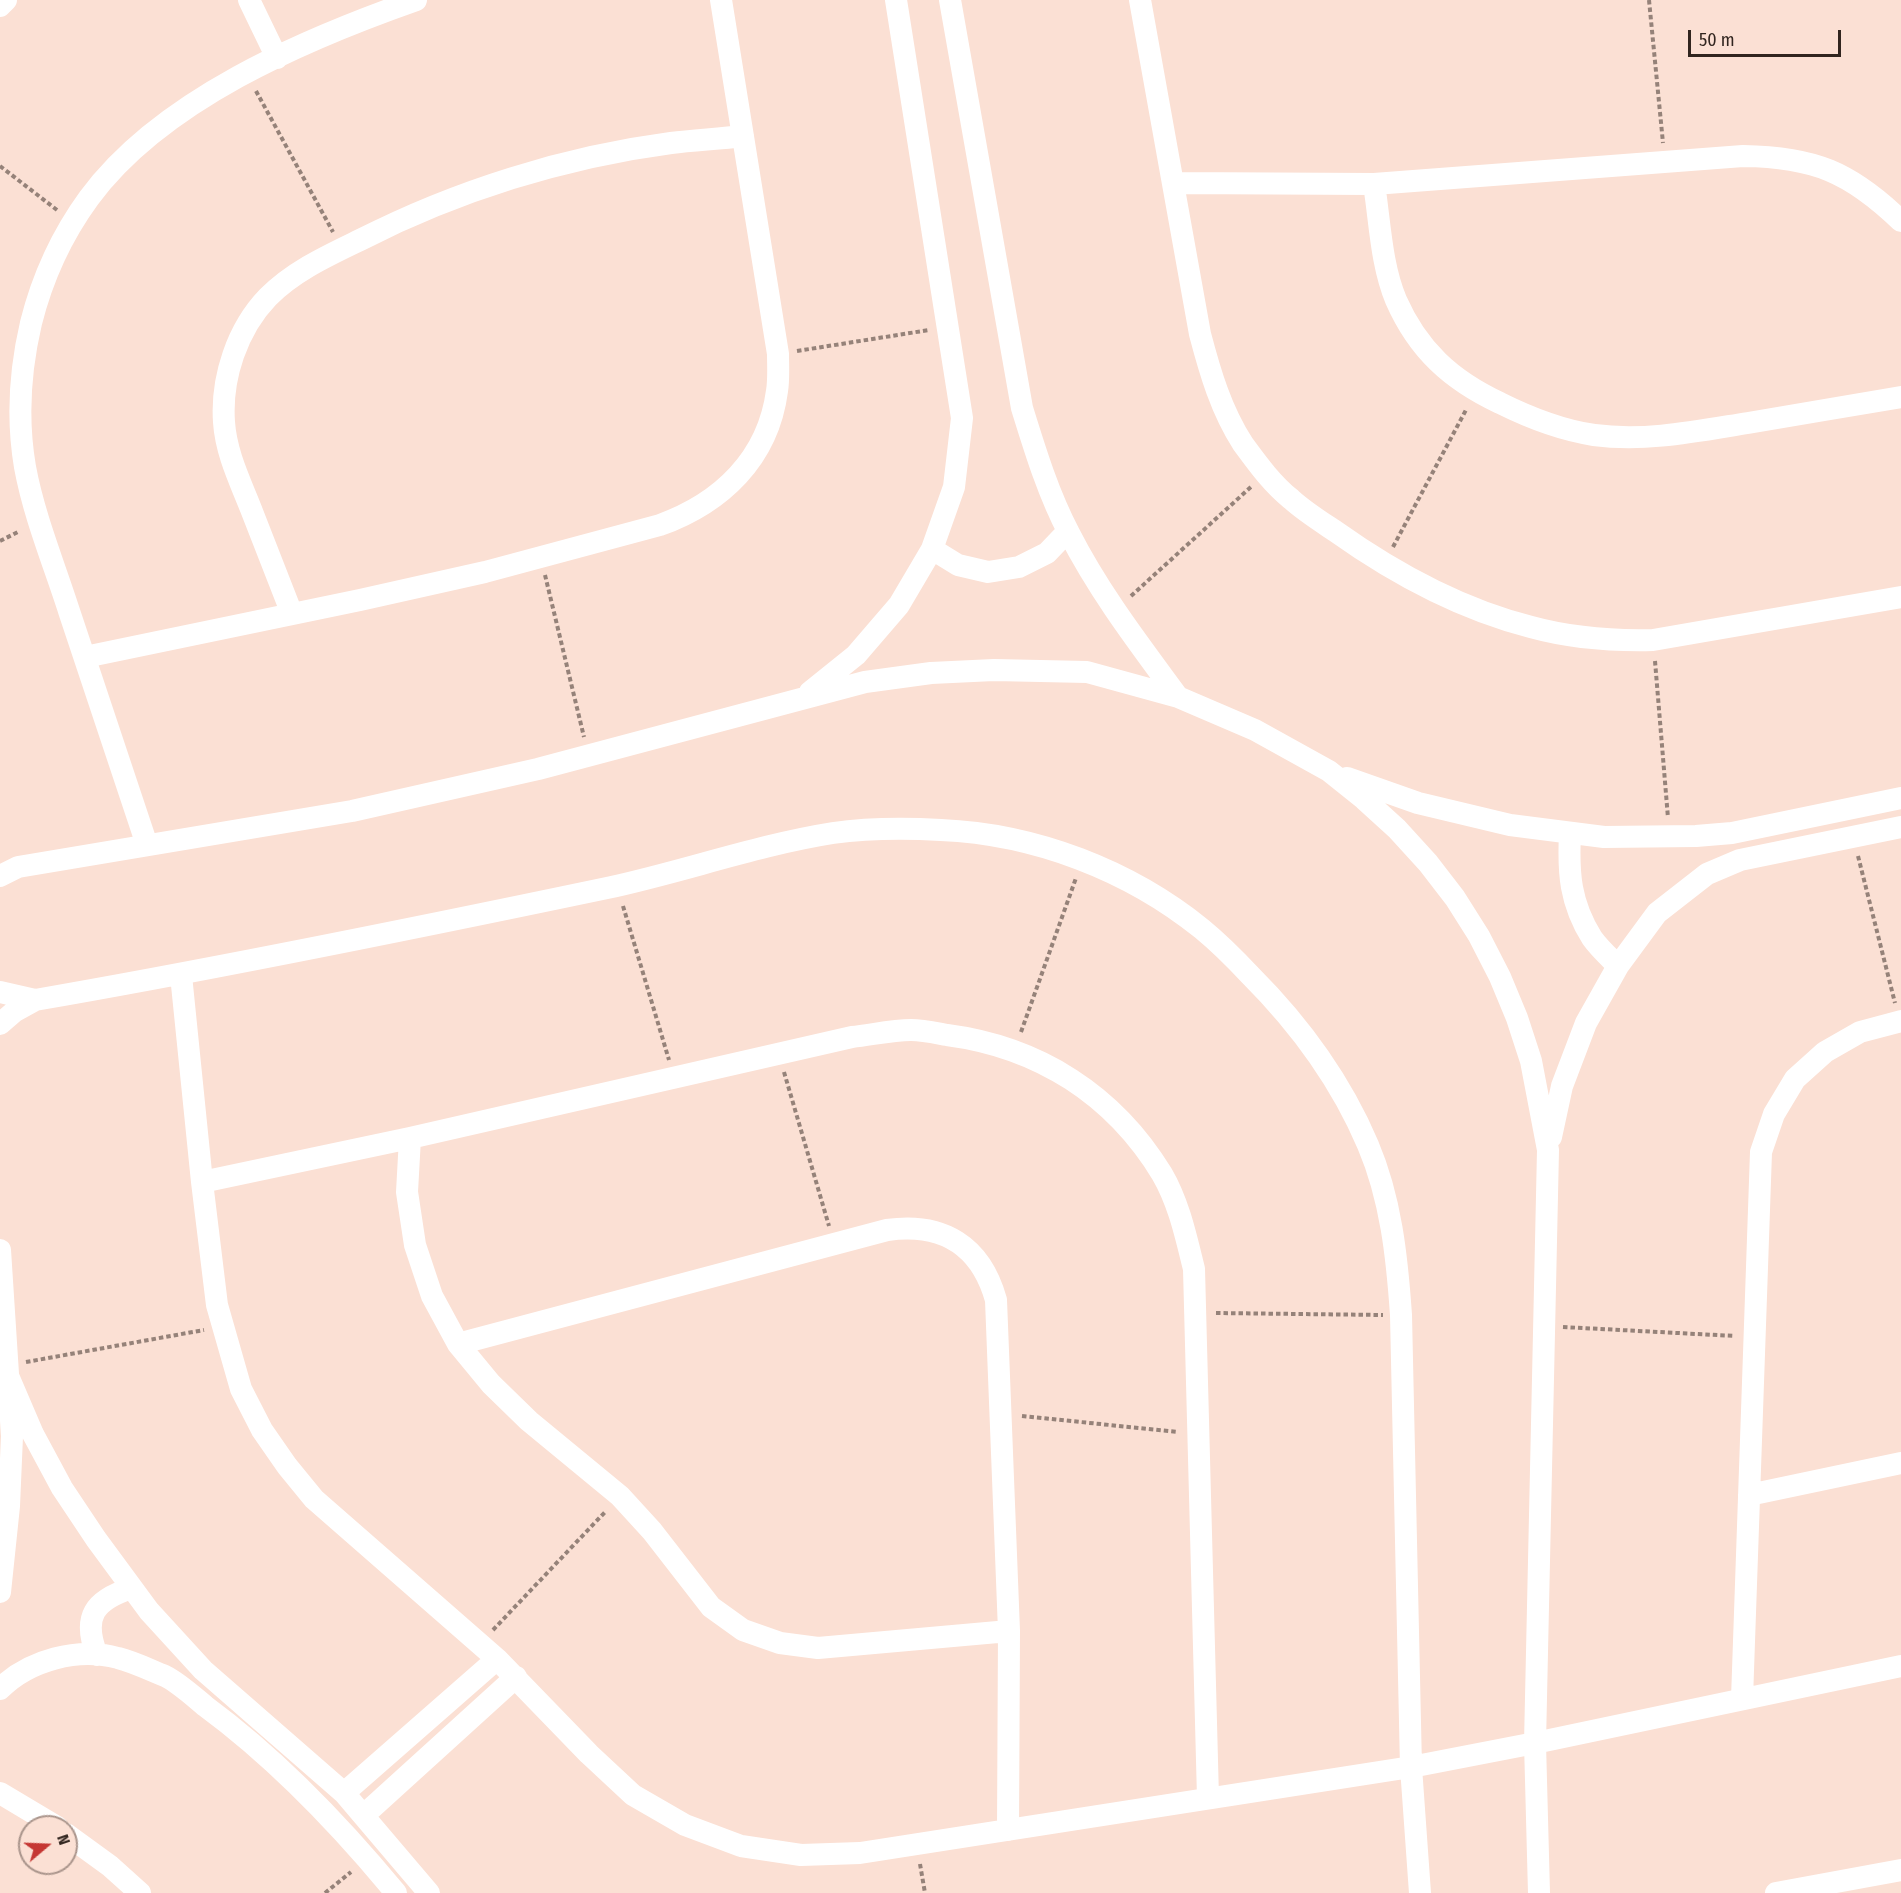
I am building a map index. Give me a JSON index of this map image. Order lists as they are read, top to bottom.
{
  "scale_bar": "50 m",
  "north": "right"
}
